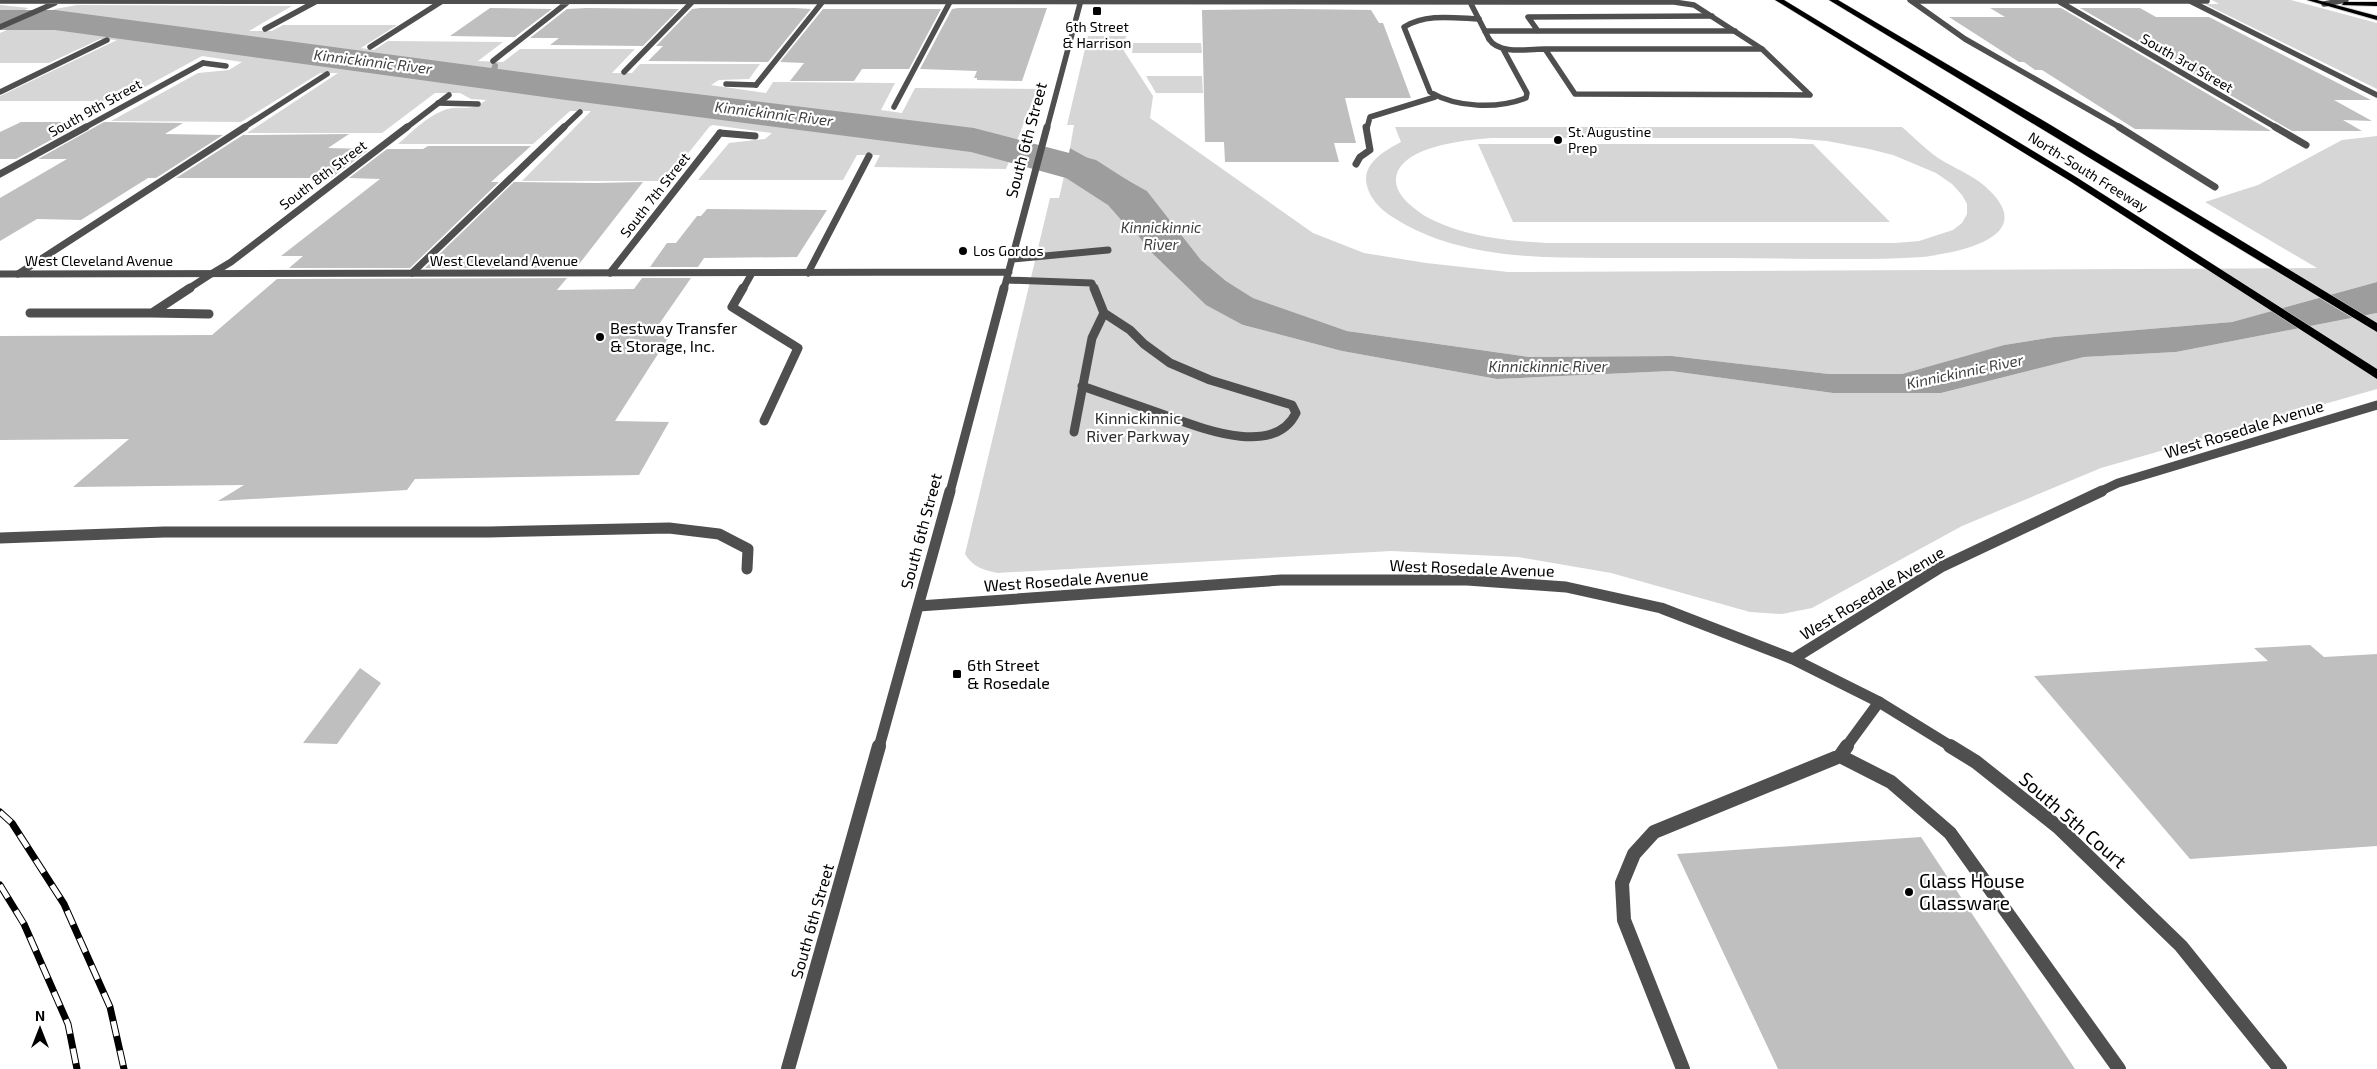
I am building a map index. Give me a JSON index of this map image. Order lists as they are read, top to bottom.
{
  "streets": {
    "highway": ["North-South Freeway"],
    "street": [
      "South 3rd Street",
      "South 9th Street",
      "South 6th Street",
      "South 8th Street",
      "South 7th Street",
      "West Cleveland Avenue",
      "West Rosedale Avenue",
      "South 5th Court"
    ]
  },
  "crossings": [
    ["South 6th Street", "West Cleveland Avenue"],
    ["South 6th Street", "West Rosedale Avenue"],
    ["South 8th Street", "West Cleveland Avenue"],
    ["South 7th Street", "West Cleveland Avenue"],
    ["West Rosedale Avenue", "South 5th Court"]
  ],
  "water": ["Kinnickinnic River"],
  "parks": ["Kinnickinnic River Parkway"],
  "places": {
    "transit": ["6th Street & Harrison", "6th Street & Rosedale"],
    "other": [
      "St. Augustine Prep",
      "Los Gordos",
      "Bestway Transfer & Storage, Inc.",
      "Glass House Glassware"
    ]
  },
  "north": "top"
}
